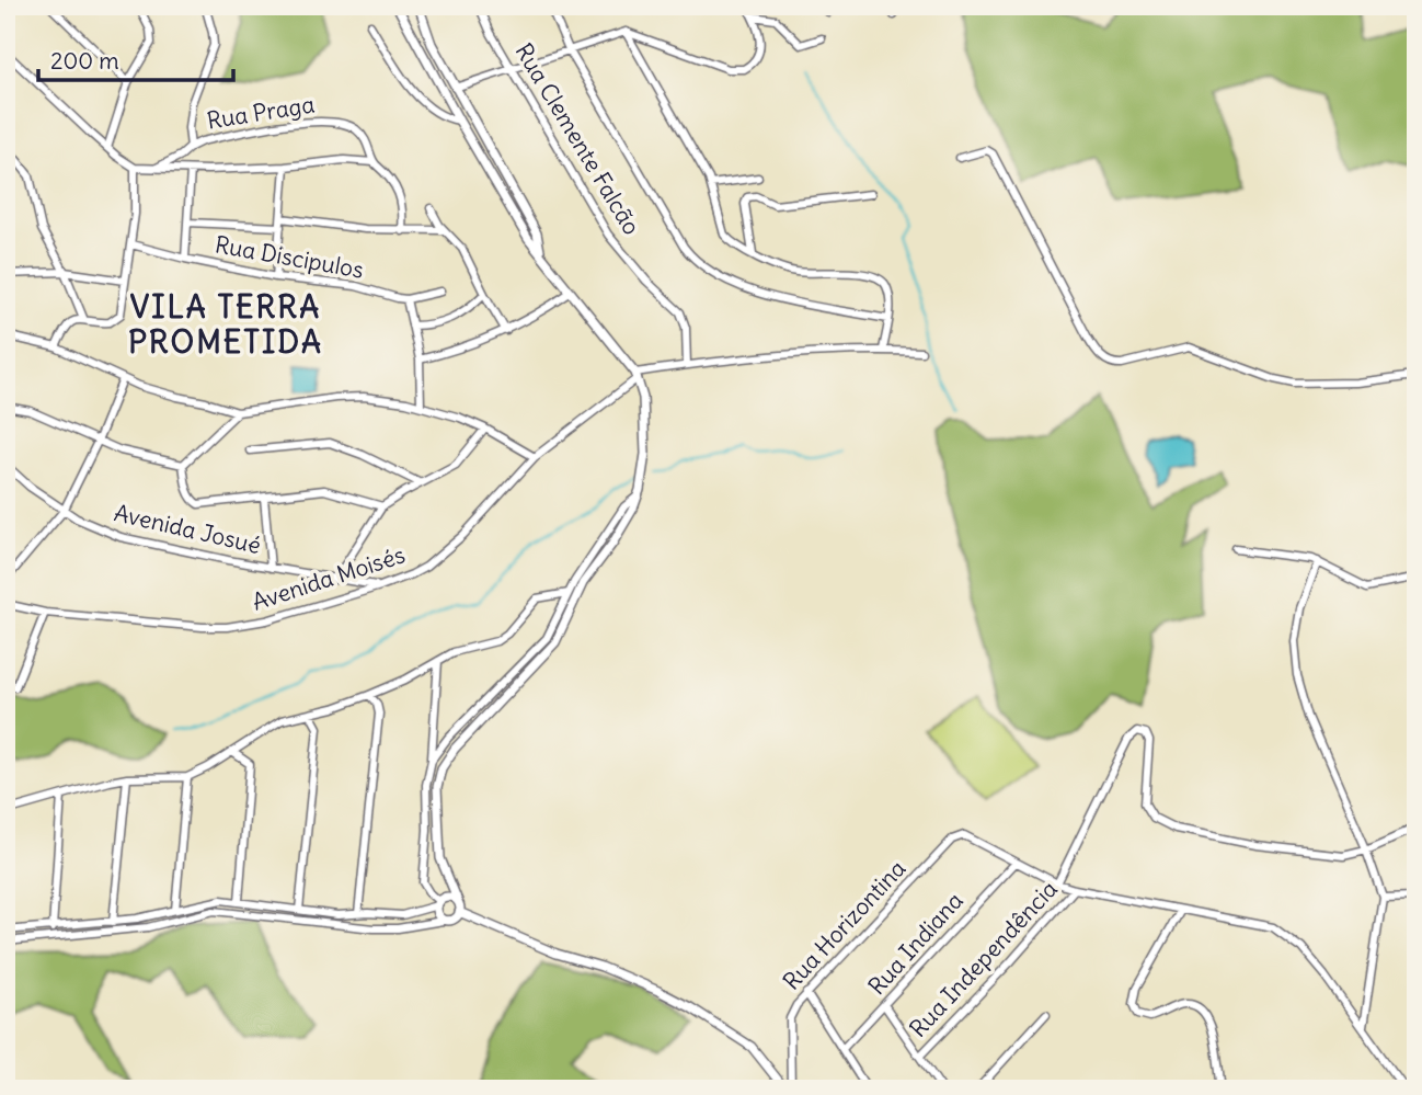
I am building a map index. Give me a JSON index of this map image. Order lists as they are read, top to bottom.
{
  "streets": {
    "street": [
      "Rua Praga",
      "Rua Clemente Falcão",
      "Rua Discipulos",
      "Avenida Josué",
      "Avenida Moisés",
      "Rua Horizontina",
      "Rua Indiana",
      "Rua Independência"
    ]
  },
  "crossings": [
    ["Avenida Josué", "Avenida Moisés"],
    ["Rua Horizontina", "Rua Indiana"]
  ],
  "districts": ["VILA TERRA PROMETIDA"],
  "scale_bar": "200 m"
}
